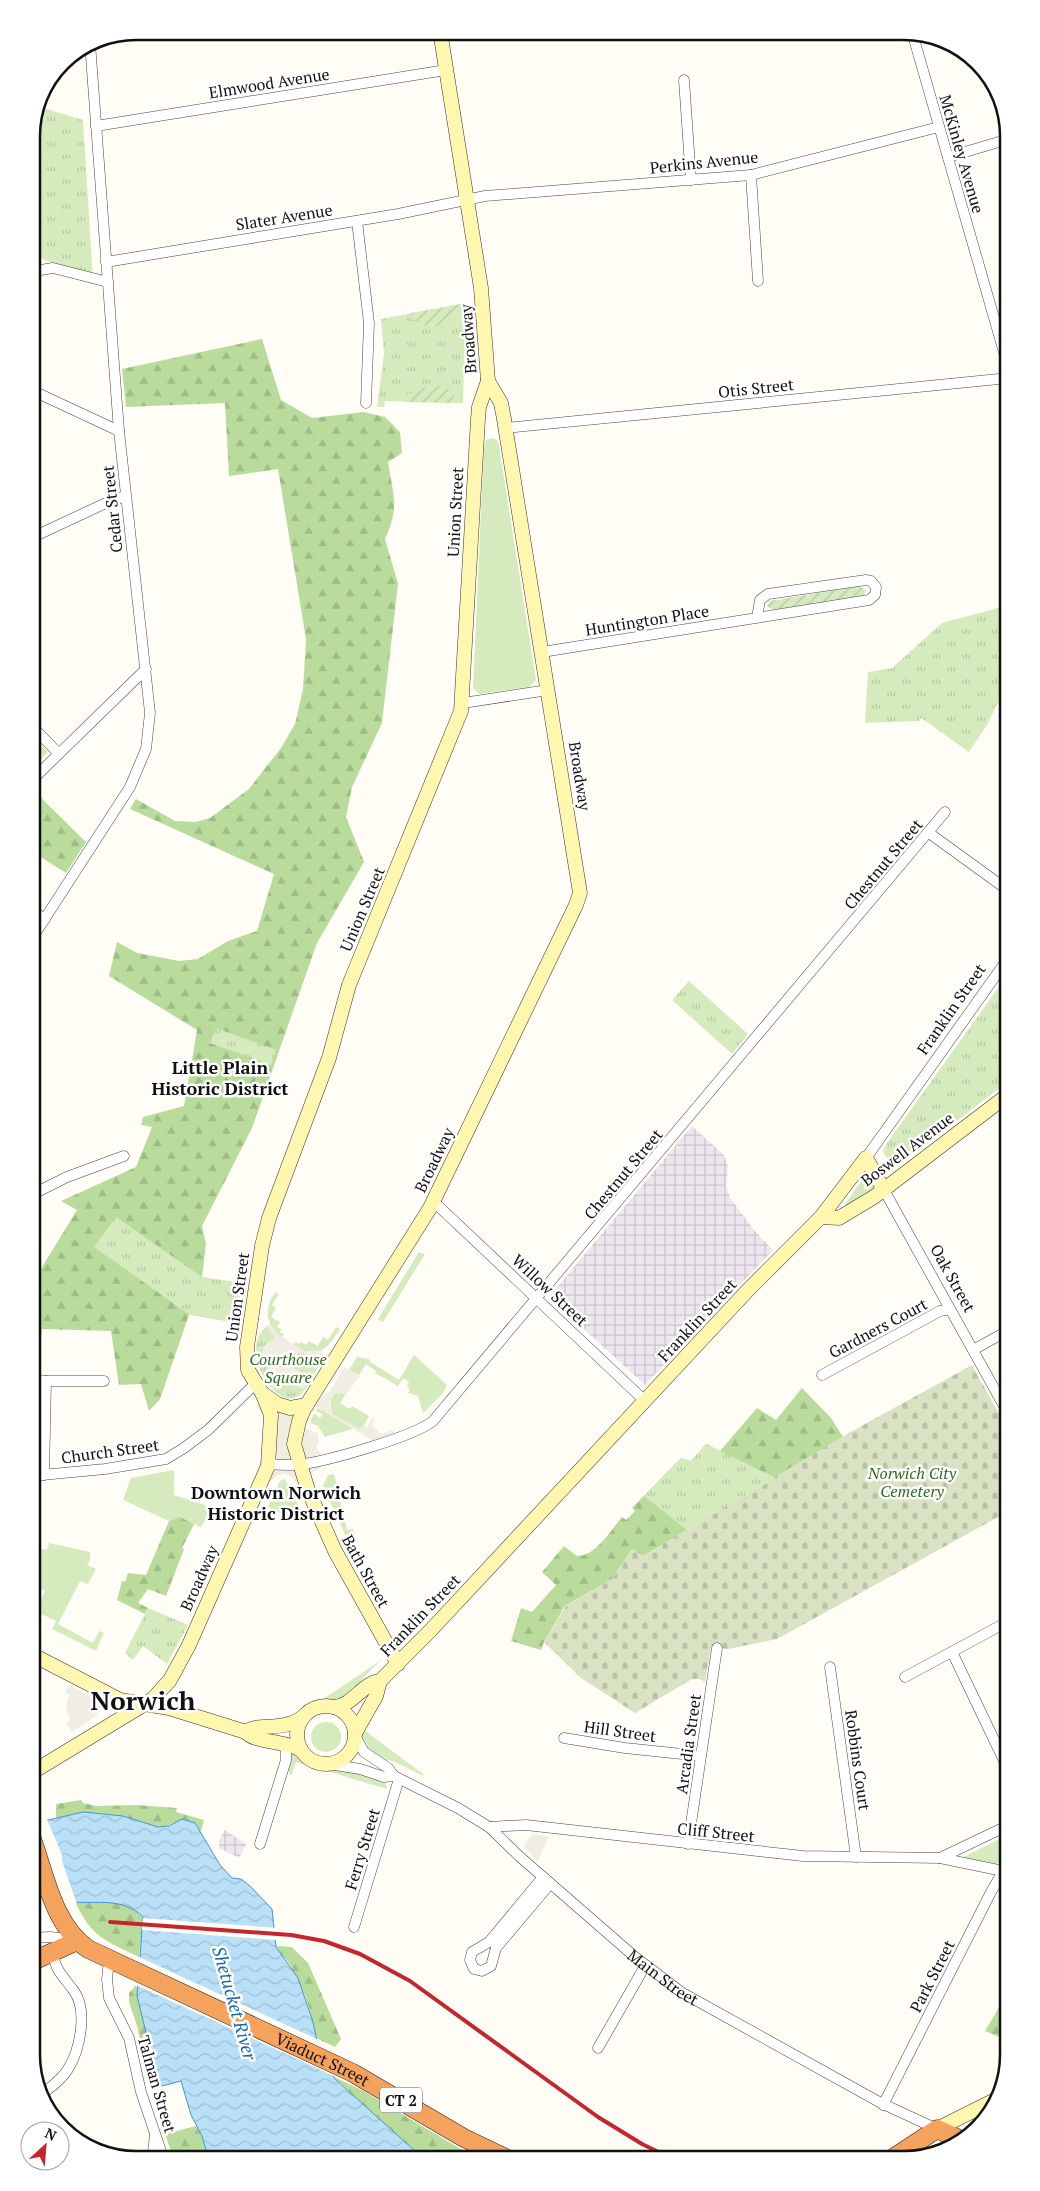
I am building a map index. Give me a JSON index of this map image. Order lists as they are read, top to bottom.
{
  "streets": {
    "highway": ["Main Street", "Viaduct Street", "CT 2"],
    "main road": [
      "Broadway",
      "Union Street",
      "Franklin Street",
      "Boswell Avenue",
      "Oak Street",
      "Bath Street"
    ],
    "street": [
      "Elmwood Avenue",
      "McKinley Avenue",
      "Perkins Avenue",
      "Slater Avenue",
      "Otis Street",
      "Cedar Street",
      "Huntington Place",
      "Chestnut Street",
      "Willow Street",
      "Gardners Court",
      "Church Street",
      "Hill Street",
      "Arcadia Street",
      "Robbins Court",
      "Cliff Street",
      "Ferry Street",
      "Park Street",
      "Talman Street"
    ]
  },
  "crossings": [
    ["Elmwood Avenue", "Broadway"],
    ["Elmwood Avenue", "Cedar Street"],
    ["McKinley Avenue", "Perkins Avenue"],
    ["Perkins Avenue", "Slater Avenue"],
    ["Perkins Avenue", "Broadway"],
    ["Slater Avenue", "Broadway"],
    ["Slater Avenue", "Cedar Street"],
    ["Broadway", "Otis Street"],
    ["Broadway", "Union Street"],
    ["Broadway", "Huntington Place"],
    ["Broadway", "Chestnut Street"],
    ["Broadway", "Willow Street"],
    ["Broadway", "Church Street"],
    ["Broadway", "Bath Street"],
    ["Union Street", "Church Street"],
    ["Chestnut Street", "Willow Street"],
    ["Chestnut Street", "Bath Street"],
    ["Franklin Street", "Boswell Avenue"],
    ["Franklin Street", "Oak Street"],
    ["Franklin Street", "Willow Street"],
    ["Franklin Street", "Bath Street"],
    ["Franklin Street", "Main Street"],
    ["Boswell Avenue", "Oak Street"],
    ["Oak Street", "Gardners Court"],
    ["Hill Street", "Arcadia Street"],
    ["Arcadia Street", "Cliff Street"],
    ["Robbins Court", "Cliff Street"],
    ["Cliff Street", "Main Street"],
    ["Ferry Street", "Main Street"],
    ["Park Street", "Main Street"],
    ["Viaduct Street", "Talman Street"],
    ["Viaduct Street", "CT 2"]
  ],
  "districts": ["Little Plain Historic District", "Downtown Norwich Historic District", "Norwich"],
  "water": ["Shetucket River"],
  "parks": ["Courthouse Square", "Norwich City Cemetery"],
  "north": "top right"
}
